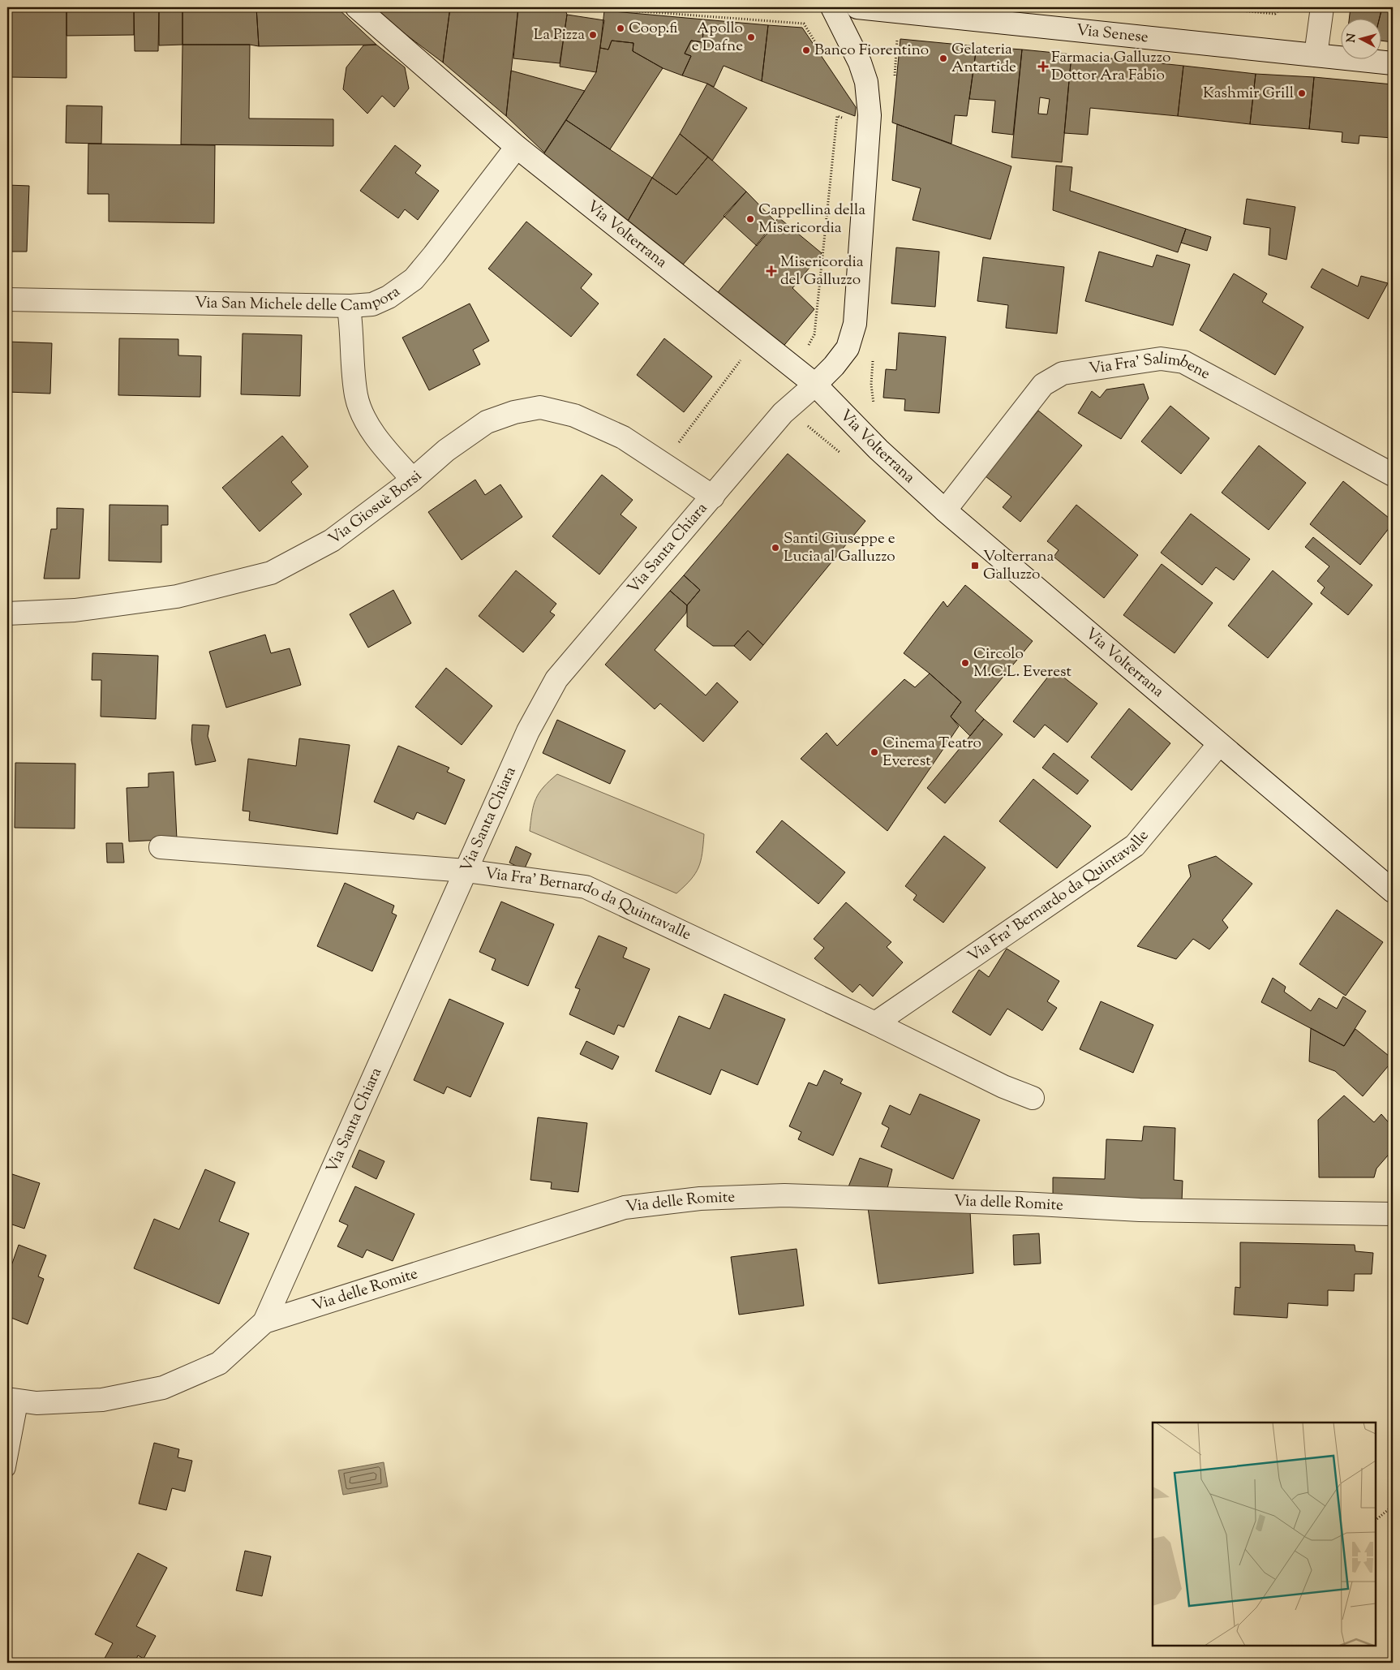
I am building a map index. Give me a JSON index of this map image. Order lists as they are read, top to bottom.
{
  "streets": {
    "street": [
      "Via Senese",
      "Via Volterrana",
      "Via San Michele delle Campora",
      "Via Fra' Salimbene",
      "Via Giosuè Borsi",
      "Via Santa Chiara",
      "Via Fra' Bernardo da Quintavalle",
      "Via delle Romite"
    ]
  },
  "crossings": [
    ["Via Volterrana", "Via San Michele delle Campora"],
    ["Via Volterrana", "Via Fra' Salimbene"],
    ["Via Volterrana", "Via Santa Chiara"],
    ["Via Volterrana", "Via Fra' Bernardo da Quintavalle"],
    ["Via Giosuè Borsi", "Via Santa Chiara"],
    ["Via Santa Chiara", "Via Fra' Bernardo da Quintavalle"],
    ["Via Santa Chiara", "Via delle Romite"]
  ],
  "places": {
    "other": [
      "Coop.fi",
      "La Pizza",
      "Apollo e Dafne",
      "Banco Fiorentino",
      "Gelateria Antartide",
      "Kashmir Grill",
      "Cappellina della Misericordia",
      "Santi Giuseppe e Lucia al Galluzzo",
      "Circolo M.C.L. Everest",
      "Cinema Teatro Everest"
    ],
    "health": ["Farmacia Galluzzo Dottor Ara Fabio", "Misericordia del Galluzzo"],
    "transit": ["Volterrana Galluzzo"]
  },
  "north": "left"
}
